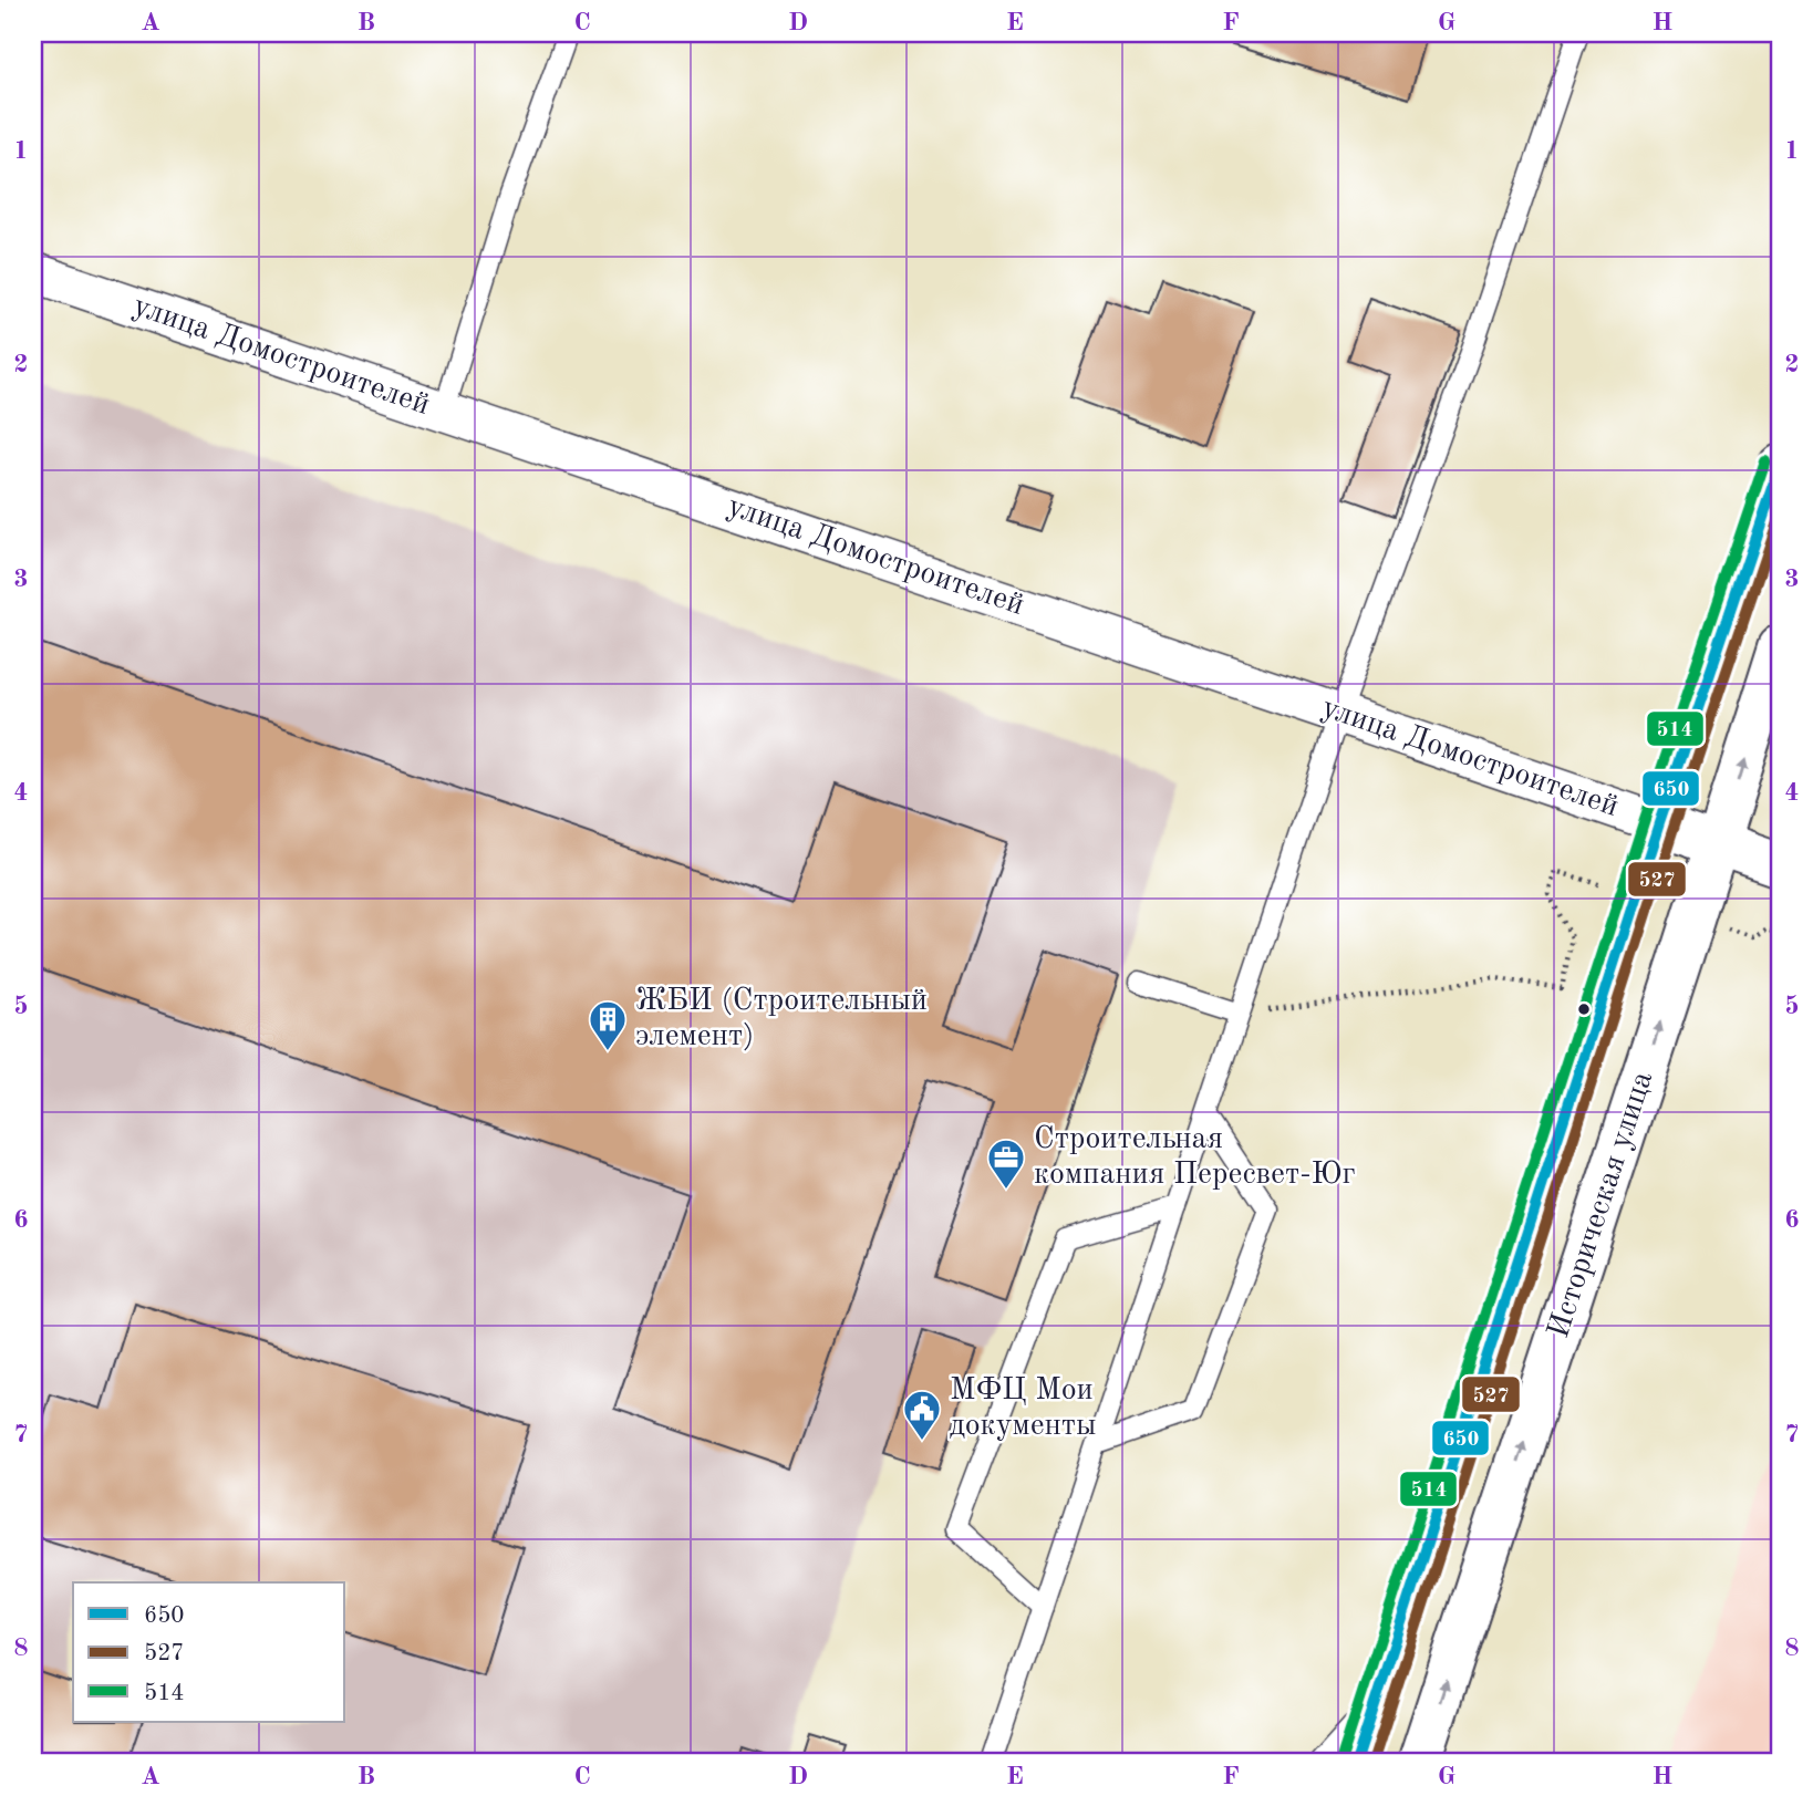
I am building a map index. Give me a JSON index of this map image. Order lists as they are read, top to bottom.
{
  "streets": {
    "main road": ["улица Домостроителей", "Историческая улица"]
  },
  "crossings": [
    ["улица Домостроителей", "Историческая улица"]
  ],
  "places": {
    "building": ["ЖБИ (Строительный элемент)"],
    "office": ["Строительная компания Пересвет-Юг"],
    "public building": ["МФЦ Мои документы"]
  },
  "lines": ["transit line 514", "transit line 650", "transit line 527"],
  "legend": ["650", "527", "514"],
  "grid": {
    "columns": [
      "A",
      "B",
      "C",
      "D",
      "E",
      "F",
      "G",
      "H"
    ],
    "rows": [
      "1",
      "2",
      "3",
      "4",
      "5",
      "6",
      "7",
      "8"
    ]
  }
}
